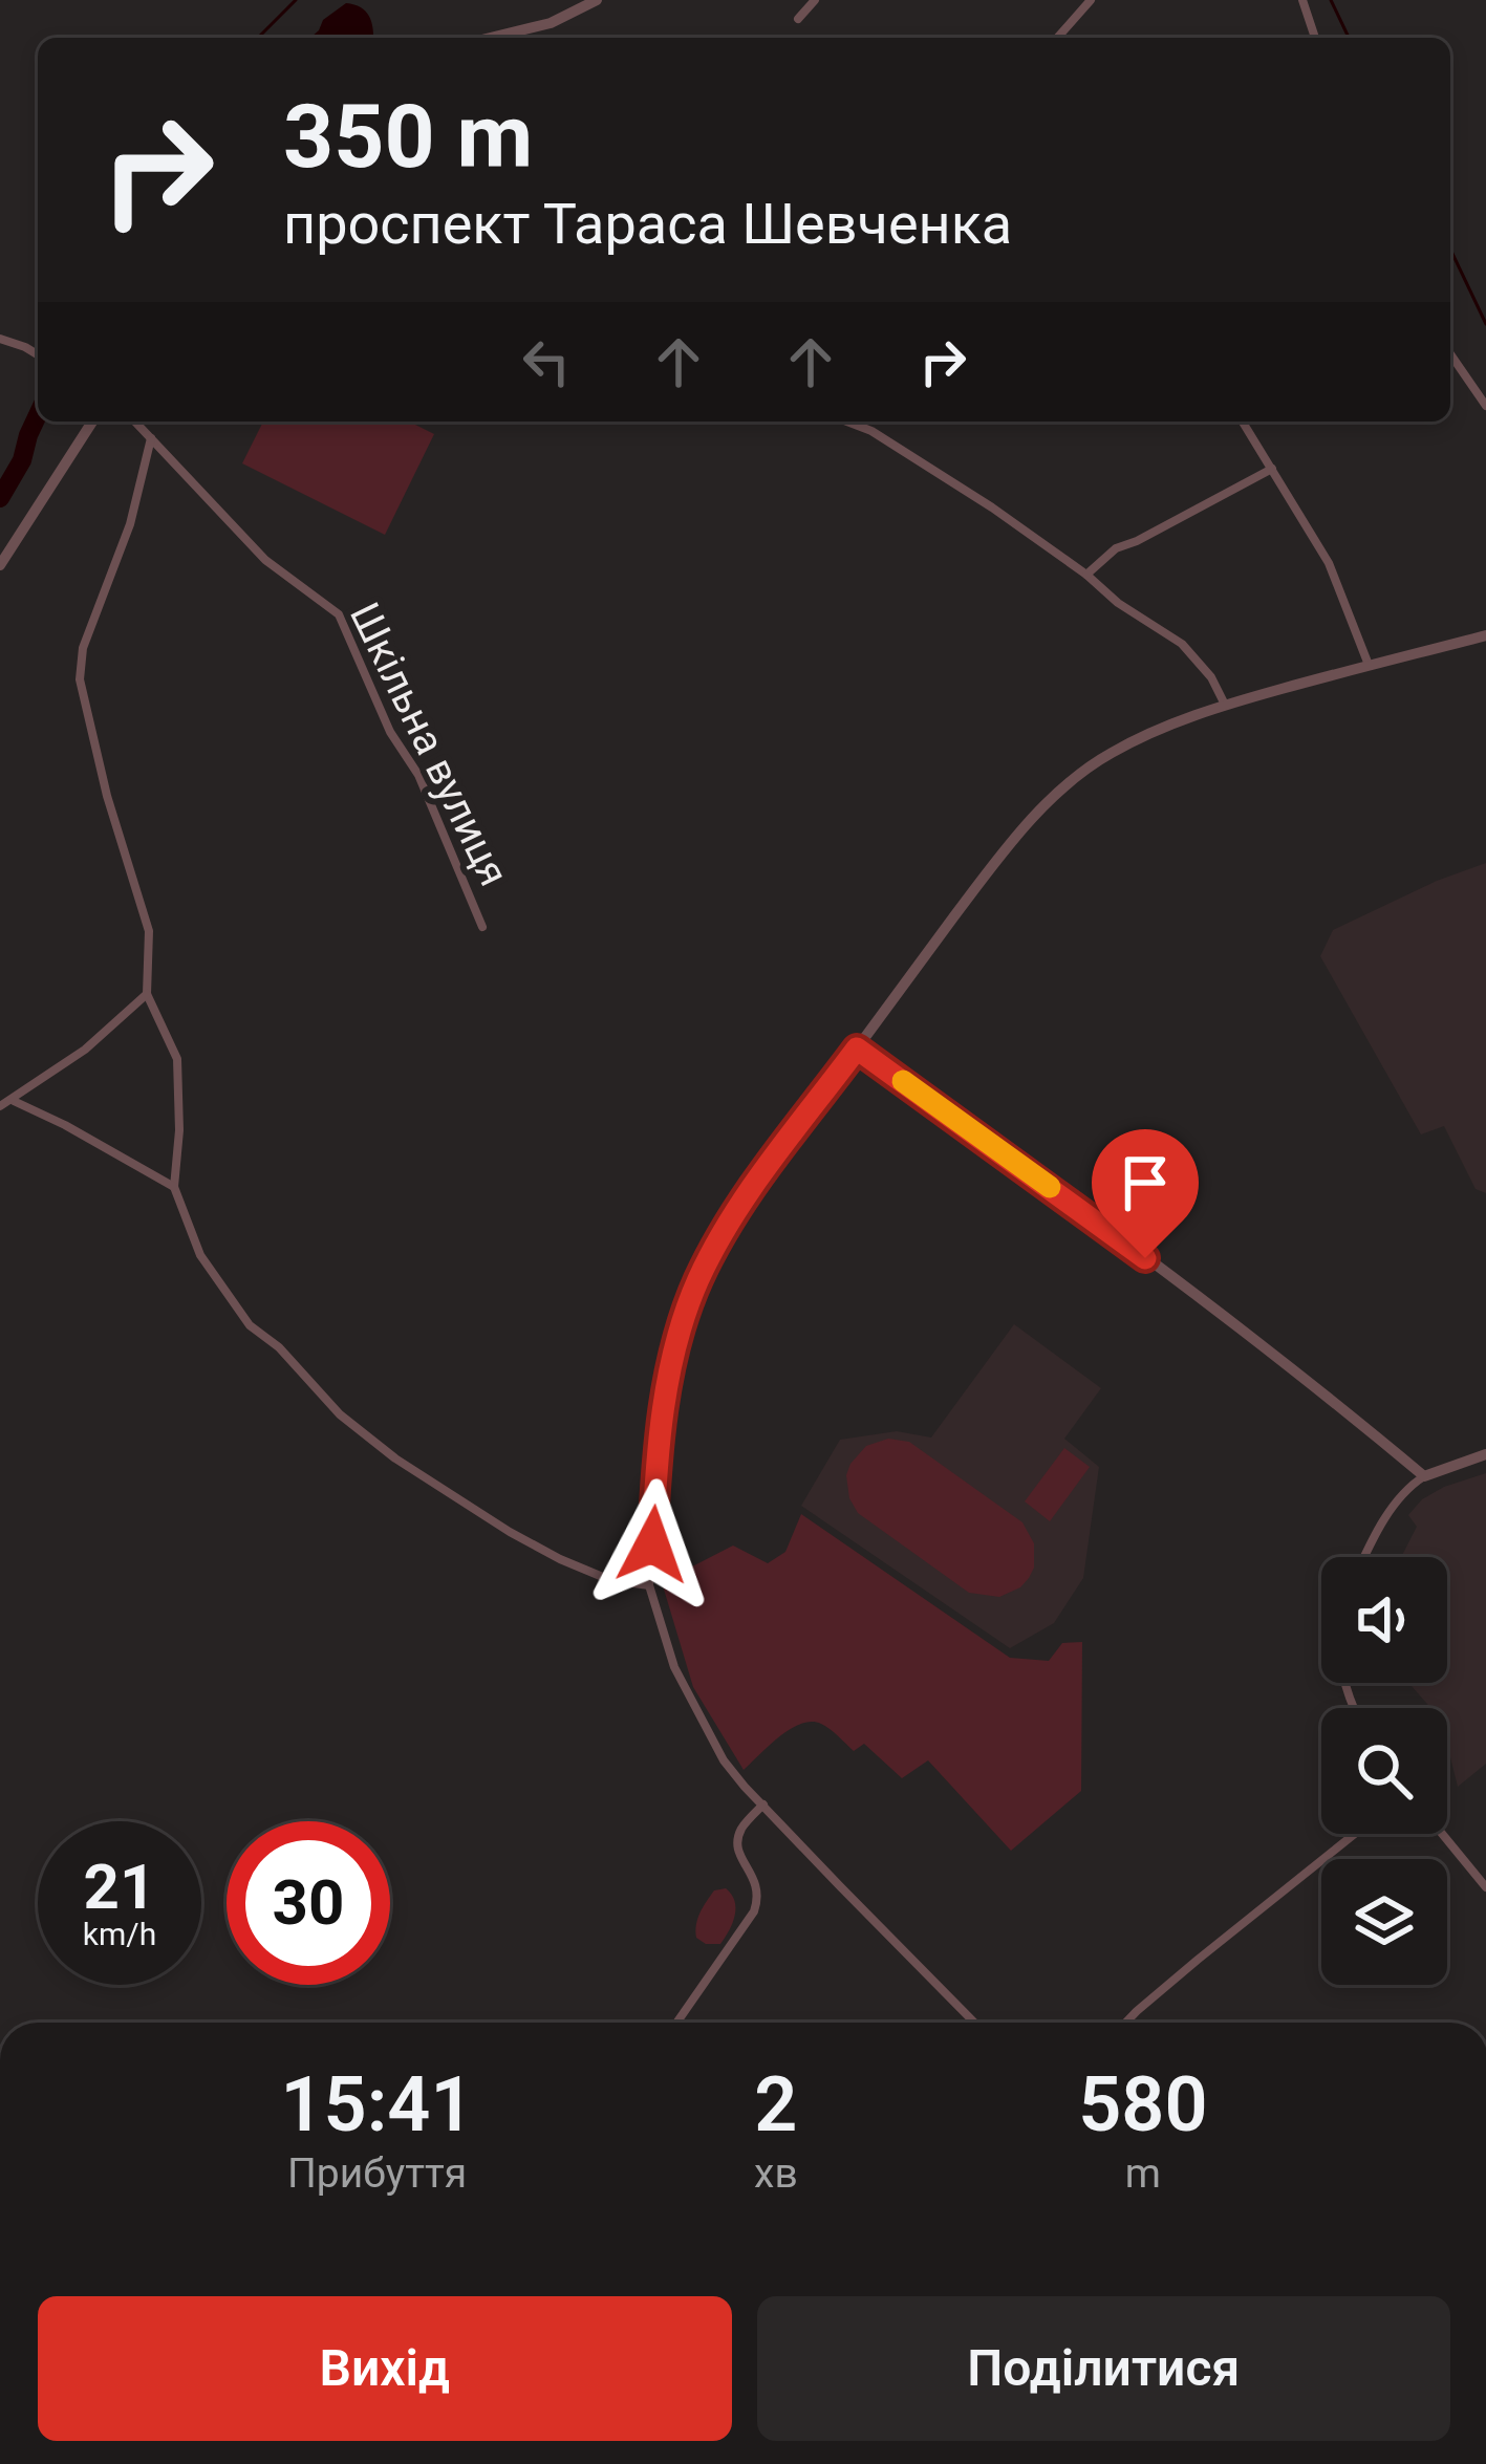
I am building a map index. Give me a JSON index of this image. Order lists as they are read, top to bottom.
{
  "streets": {
    "street": ["Шкільна вулиця"]
  },
  "page": {
    "turn": ["350 m", "проспект Тараса Шевченка"],
    "speed": "21 km/h",
    "limit": "30",
    "eta": [
      "15:41",
      "Прибуття",
      "2",
      "хв",
      "580",
      "m"
    ],
    "buttons": ["Вихід", "Поділитися"]
  }
}
